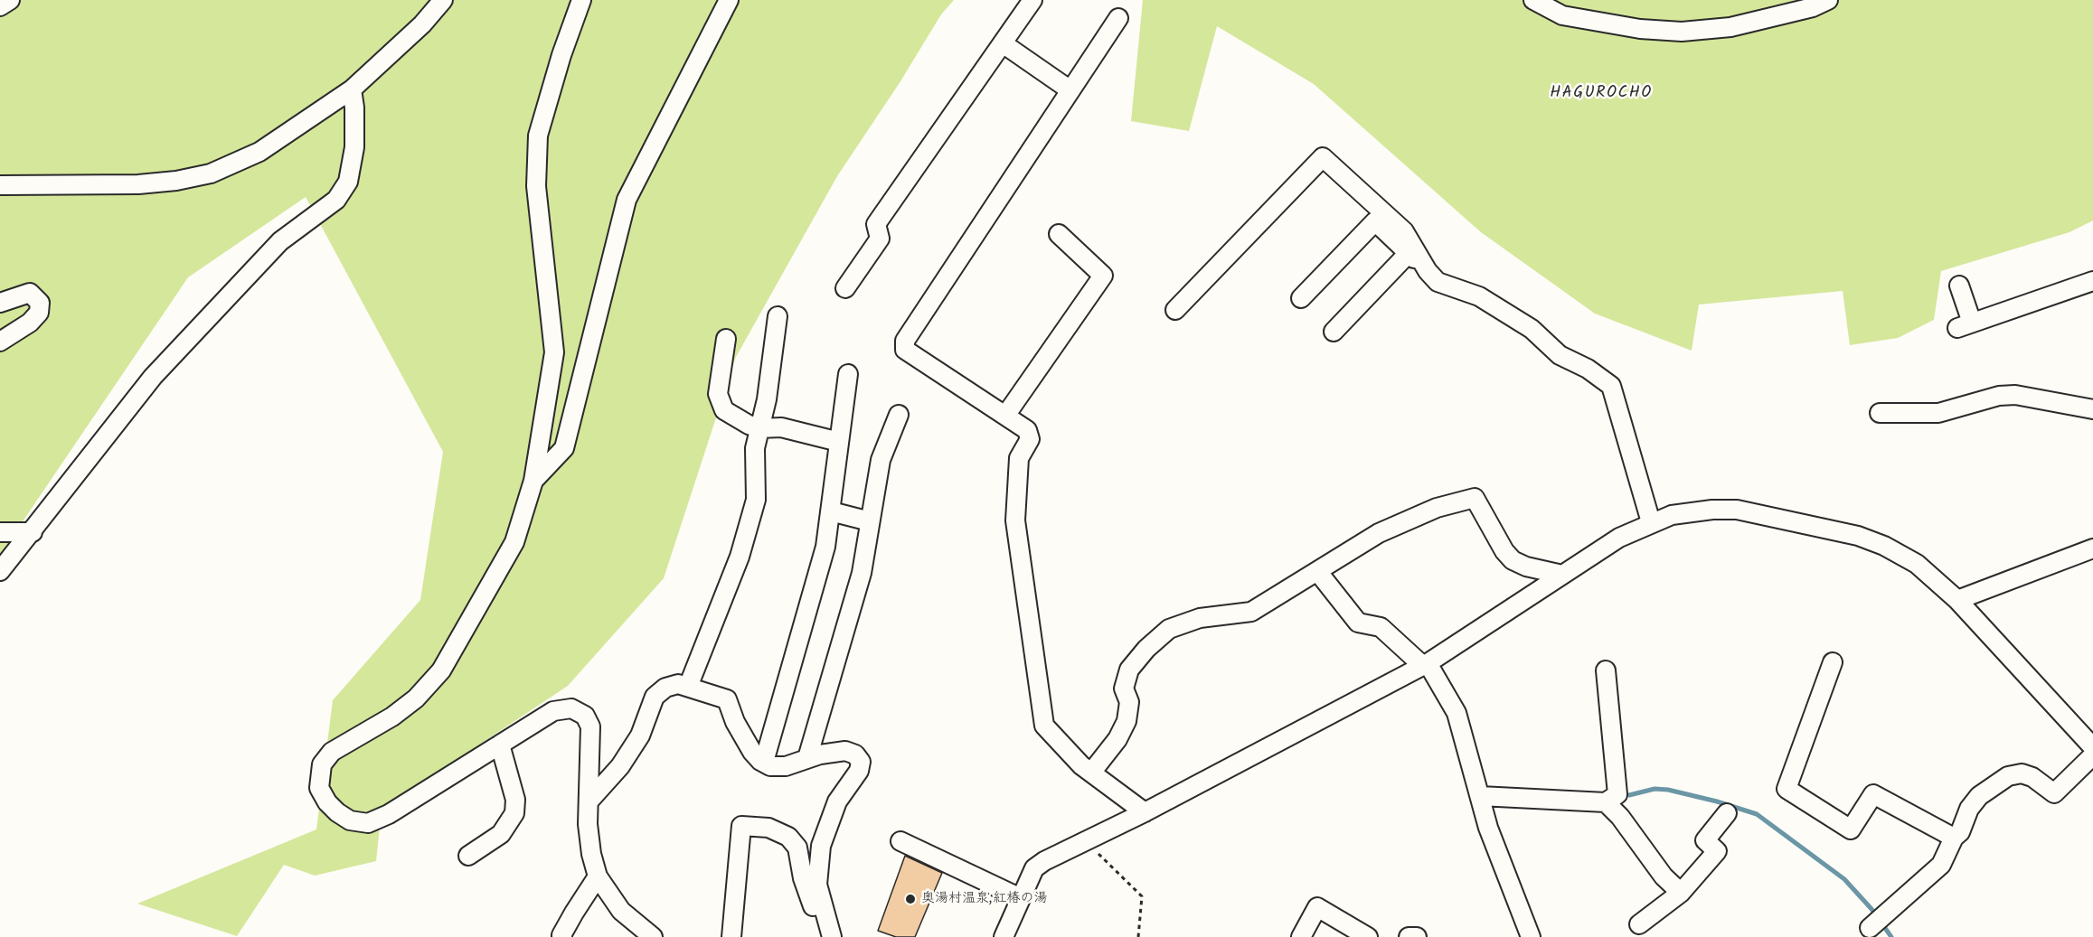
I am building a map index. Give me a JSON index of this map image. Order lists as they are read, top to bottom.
{
  "districts": ["HAGUROCHO"],
  "places": ["奥湯村温泉;紅椿の湯"]
}
